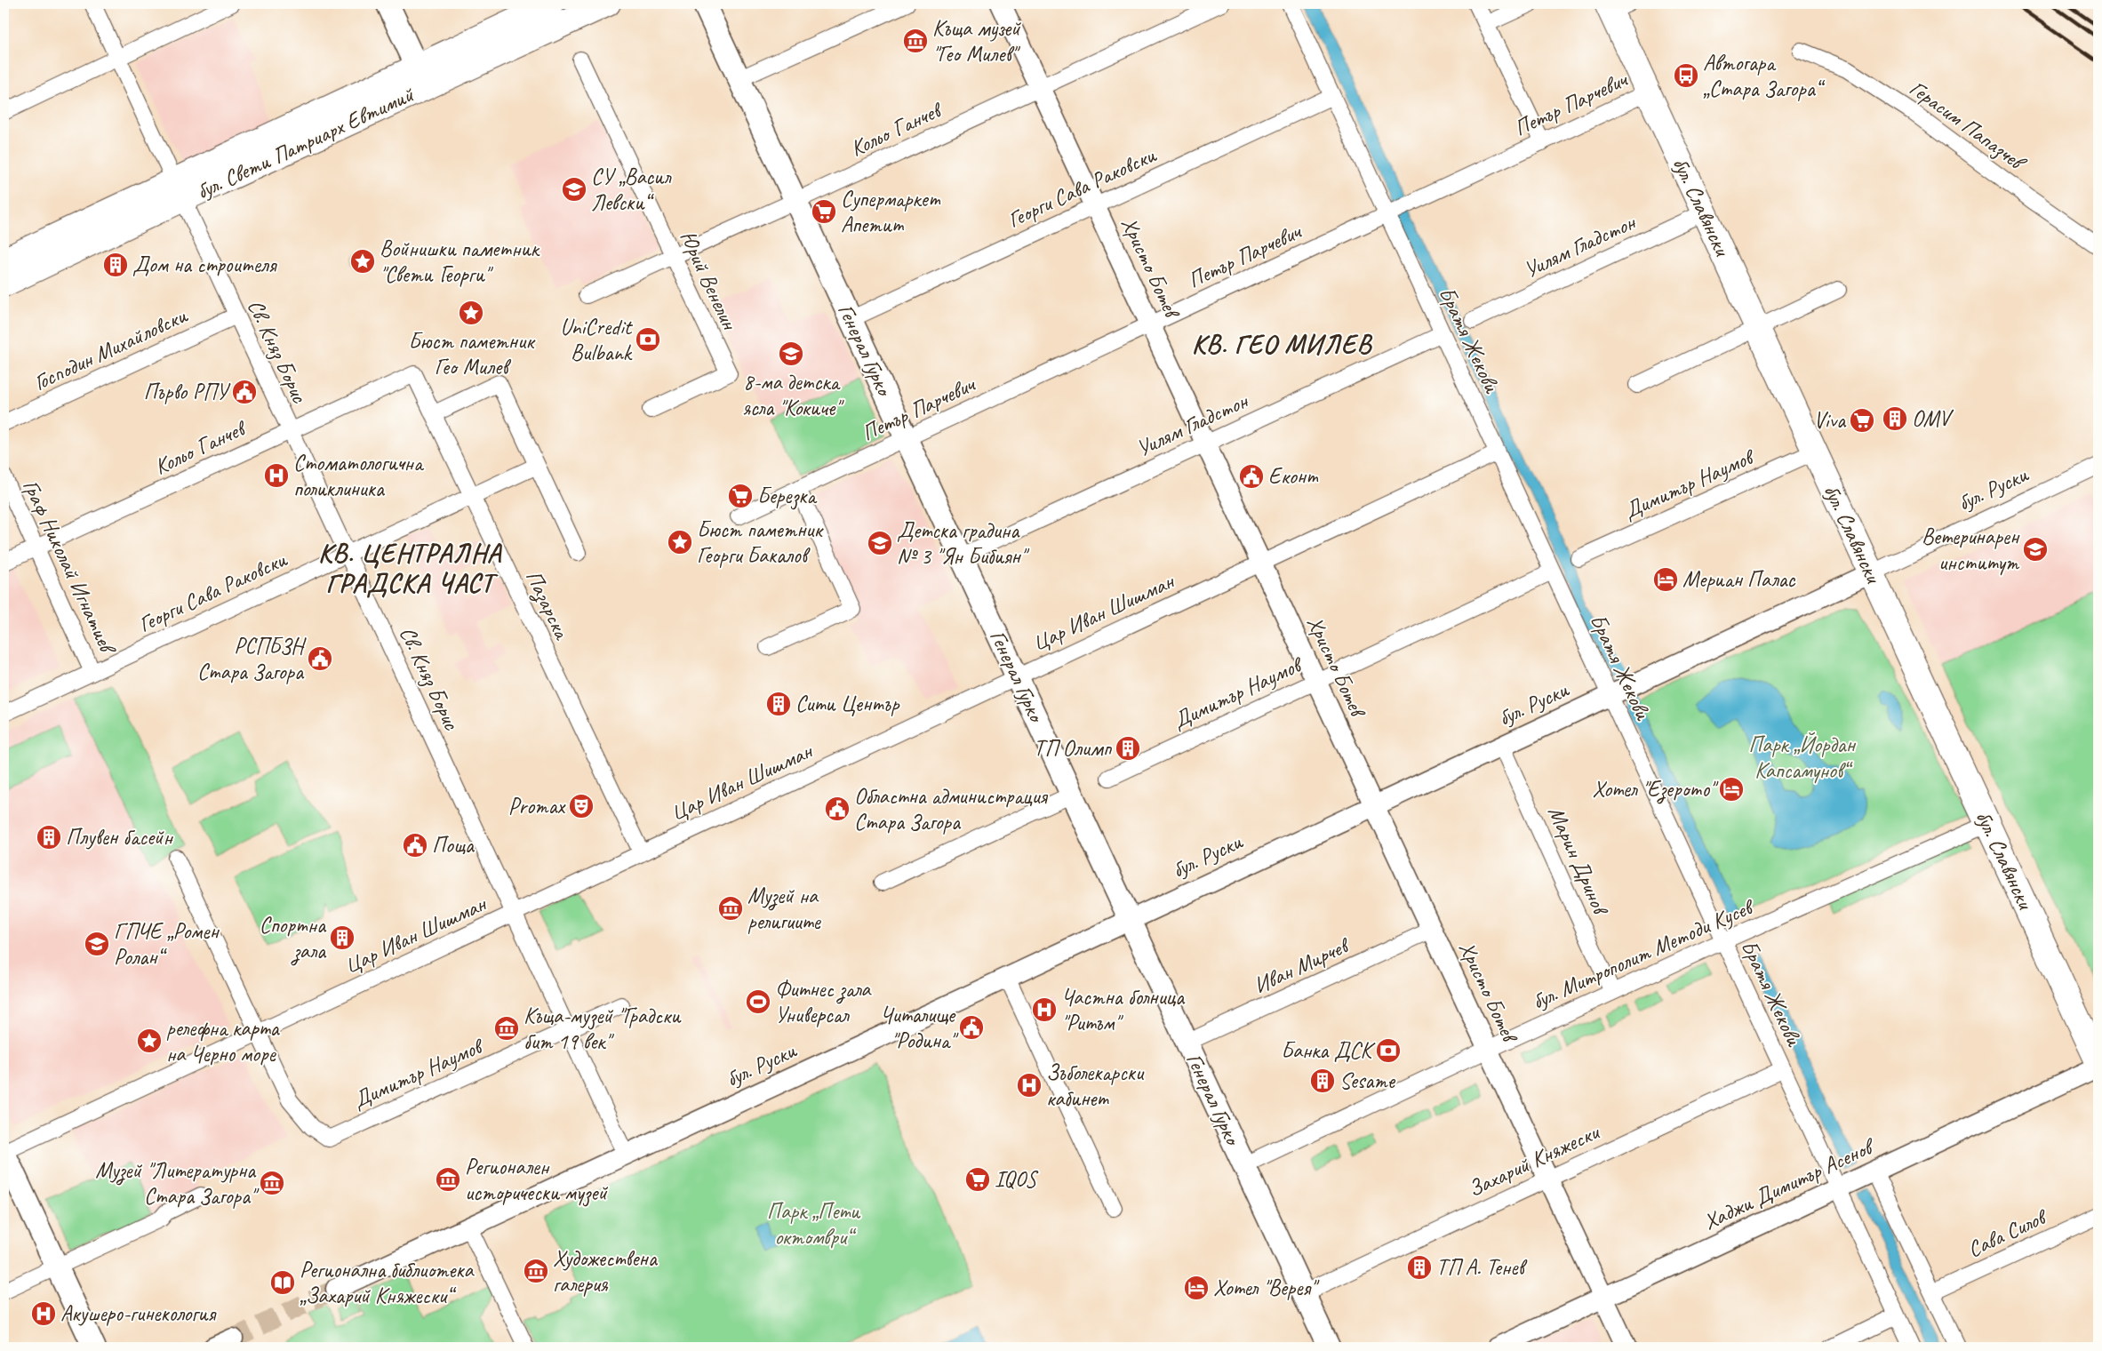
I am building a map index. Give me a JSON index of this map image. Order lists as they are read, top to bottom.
{
  "streets": {
    "main road": ["бул. Свети Патриарх Евтимий", "бул. Славянски", "Генерал Гурко"],
    "street": [
      "Петър Парчевич",
      "Герасим Папазчев",
      "Кольо Ганчев",
      "Георги Сава Раковски",
      "Уилям Гладстон",
      "Христо Ботев",
      "Юрий Венелин",
      "Братя Жекови",
      "Господин Михайловски",
      "Св. Княз Борис",
      "Димитър Наумов",
      "бул. Руски",
      "Граф Николай Игнатиев",
      "Пазарска",
      "Цар Иван Шишман",
      "Марин Дринов",
      "бул. Митрополит Методи Кусев",
      "Иван Мирчев",
      "Захарий Княжески",
      "Хаджи Димитър Асенов",
      "Сава Силов"
    ]
  },
  "crossings": [
    ["Петър Парчевич", "бул. Славянски"],
    ["Петър Парчевич", "Христо Ботев"],
    ["Петър Парчевич", "Братя Жекови"],
    ["Петър Парчевич", "Генерал Гурко"],
    ["Кольо Ганчев", "Христо Ботев"],
    ["Кольо Ганчев", "Юрий Венелин"],
    ["Кольо Ганчев", "Генерал Гурко"],
    ["Кольо Ганчев", "Св. Княз Борис"],
    ["Кольо Ганчев", "Граф Николай Игнатиев"],
    ["Кольо Ганчев", "Пазарска"],
    ["бул. Свети Патриарх Евтимий", "Св. Княз Борис"],
    ["Георги Сава Раковски", "Христо Ботев"],
    ["Георги Сава Раковски", "Братя Жекови"],
    ["Георги Сава Раковски", "Генерал Гурко"],
    ["Георги Сава Раковски", "Св. Княз Борис"],
    ["Георги Сава Раковски", "Граф Николай Игнатиев"],
    ["Георги Сава Раковски", "Пазарска"],
    ["бул. Славянски", "Уилям Гладстон"],
    ["бул. Славянски", "Димитър Наумов"],
    ["бул. Славянски", "бул. Руски"],
    ["бул. Славянски", "бул. Митрополит Методи Кусев"],
    ["Уилям Гладстон", "Христо Ботев"],
    ["Уилям Гладстон", "Братя Жекови"],
    ["Уилям Гладстон", "Генерал Гурко"],
    ["Христо Ботев", "Димитър Наумов"],
    ["Христо Ботев", "бул. Руски"],
    ["Христо Ботев", "Цар Иван Шишман"],
    ["Христо Ботев", "бул. Митрополит Методи Кусев"],
    ["Христо Ботев", "Иван Мирчев"],
    ["Христо Ботев", "Захарий Княжески"],
    ["Христо Ботев", "Хаджи Димитър Асенов"],
    ["Братя Жекови", "Димитър Наумов"],
    ["Братя Жекови", "бул. Руски"],
    ["Братя Жекови", "Цар Иван Шишман"],
    ["Братя Жекови", "бул. Митрополит Методи Кусев"],
    ["Братя Жекови", "Захарий Княжески"],
    ["Братя Жекови", "Хаджи Димитър Асенов"],
    ["Господин Михайловски", "Св. Княз Борис"],
    ["Генерал Гурко", "бул. Руски"],
    ["Генерал Гурко", "Цар Иван Шишман"],
    ["Генерал Гурко", "бул. Митрополит Методи Кусев"],
    ["Генерал Гурко", "Иван Мирчев"],
    ["Генерал Гурко", "Захарий Княжески"],
    ["Св. Княз Борис", "Димитър Наумов"],
    ["Св. Княз Борис", "бул. Руски"],
    ["Св. Княз Борис", "Цар Иван Шишман"],
    ["Димитър Наумов", "Цар Иван Шишман"],
    ["бул. Руски", "Марин Дринов"],
    ["Пазарска", "Цар Иван Шишман"],
    ["Марин Дринов", "бул. Митрополит Методи Кусев"]
  ],
  "districts": ["КВ. ГЕО МИЛЕВ", "КВ. ЦЕНТРАЛНА ГРАДСКА ЧАСТ"],
  "parks": ["Парк „Йордан Капсамунов“", "Парк „Пети октомври“"],
  "places": {
    "museum": [
      "Къща музей \"Гео Милев\"",
      "Музей на религиите",
      "Къща-музей \"Градски бит 19 век\"",
      "Регионален исторически музей",
      "Музей \"Литературна Стара Загора\"",
      "Художествена галерия"
    ],
    "bus stop": ["Автогара „Стара Загора“"],
    "school or university": [
      "СУ „Васил Левски“",
      "8-ма детска ясла \"Кокиче\"",
      "Детска градина № 3 \"Ян Бибиян\"",
      "Ветеринарен институт",
      "ГПЧЕ „Ромен Ролан“"
    ],
    "supermarket": [
      "Супермаркет Апетит",
      "Viva",
      "Березка",
      "IQOS"
    ],
    "place": [
      "Войнишки паметник \"Свети Георги\"",
      "Бюст паметник Гео Милев",
      "Бюст паметник Георги Бакалов",
      "релефна карта на Черно море"
    ],
    "building": [
      "Дом на строителя",
      "OMV",
      "Сити Център",
      "ТП Олимп",
      "Плувен басейн",
      "Спортна зала",
      "Sesame",
      "ТП А. Тенев"
    ],
    "bank": ["UniCredit Bulbank", "Банка ДСК"],
    "public building": [
      "Първо РПУ",
      "Еконт",
      "РСПБЗН Стара Загора",
      "Областна администрация Стара Загора",
      "Поща",
      "Читалище \"Родина\""
    ],
    "hospital": [
      "Стоматологична поликлиника",
      "Частна болница \"Ритъм\"",
      "Зъболекарски кабинет",
      "Акушеро-гинекология"
    ],
    "hotel": ["Мериан Палас", "Хотел \"Езерото\"", "Хотел \"Верея\""],
    "theatre": ["Promax"],
    "sports": ["Фитнес зала Универсал"],
    "library": ["Регионална библиотека „Захарий Княжески“"]
  }
}
